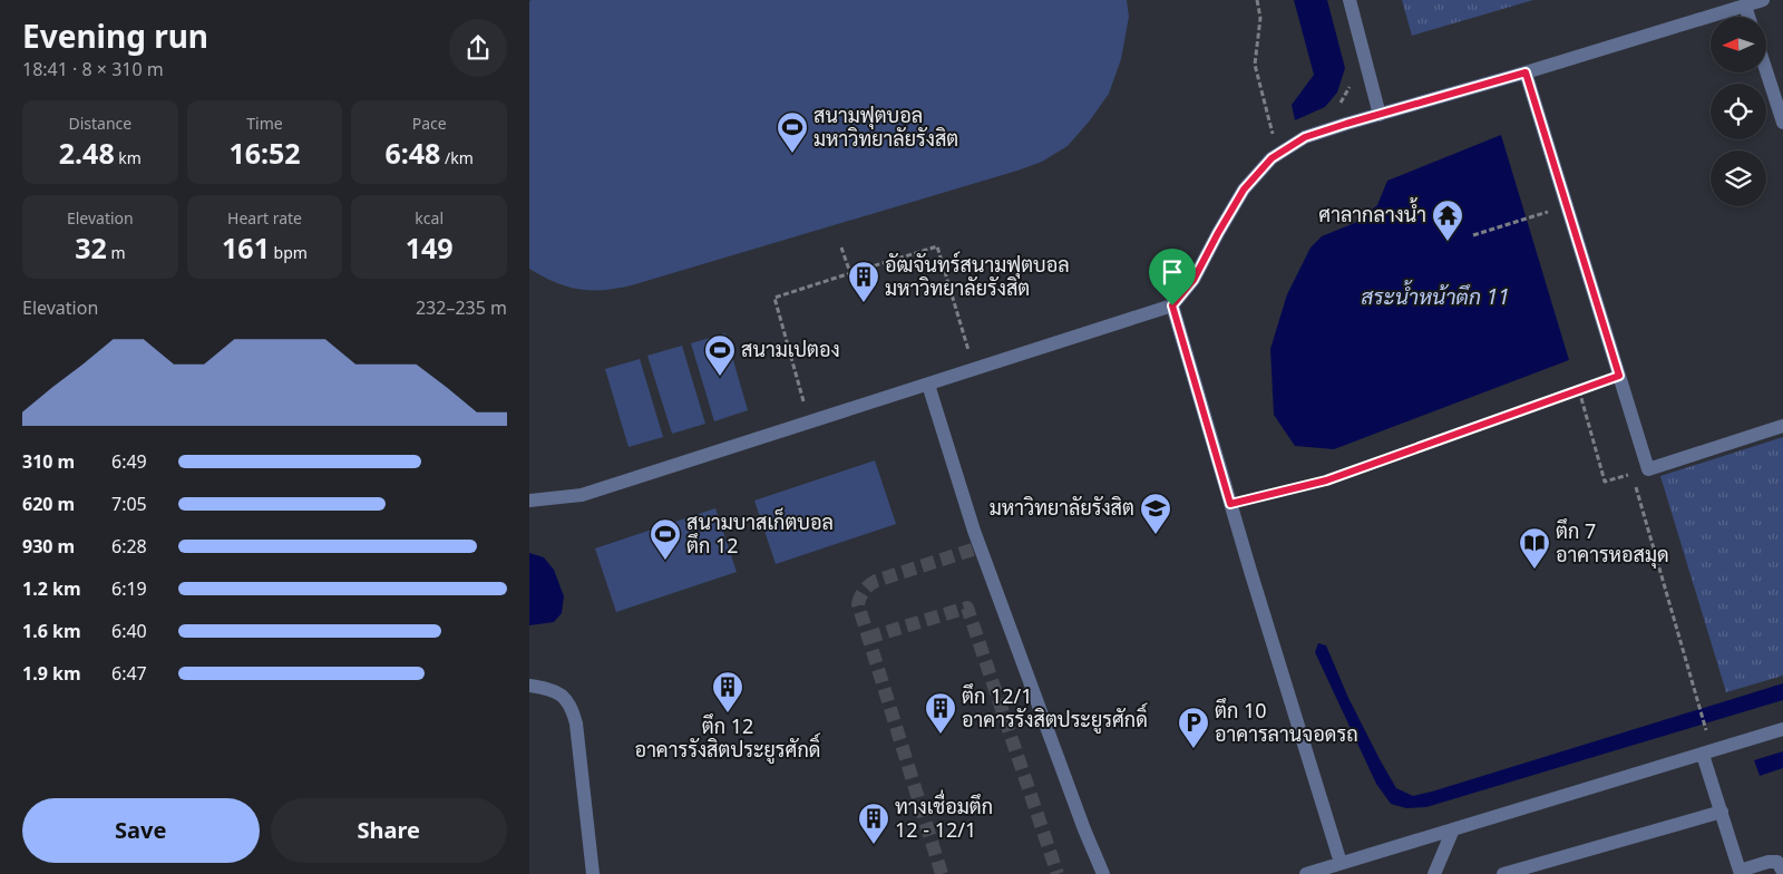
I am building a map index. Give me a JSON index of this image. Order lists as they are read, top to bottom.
{
  "water": ["สระน้ำหน้าตึก 11"],
  "places": {
    "sports": ["สนามฟุตบอล มหาวิทยาลัยรังสิต", "สนามเปตอง", "สนามบาสเก็ตบอล ตึก 12"],
    "temple": ["ศาลากลางน้ำ"],
    "building": [
      "อัฒจันทร์สนามฟุตบอล มหาวิทยาลัยรังสิต",
      "ตึก 12 อาคารรังสิตประยูรศักดิ์",
      "ตึก 12/1 อาคารรังสิตประยูรศักดิ์",
      "ทางเชื่อมตึก 12 - 12/1"
    ],
    "school or university": ["มหาวิทยาลัยรังสิต"],
    "library": ["ตึก 7 อาคารหอสมุด"],
    "parking": ["ตึก 10 อาคารลานจอดรถ"]
  },
  "north": "left",
  "page": {
    "heading": ["Evening run", "18:41 · 8 × 310 m"],
    "stats": [
      ["Distance", "2.48 km"],
      ["Time", "16:52"],
      ["Pace", "6:48 /km"],
      ["Elevation", "32 m"],
      ["Heart rate", "161 bpm"],
      ["kcal", "149"]
    ],
    "chart": ["Elevation", "232–235 m"],
    "list": [
      {
        "name": "310 m",
        "note": "6:49"
      },
      {
        "name": "620 m",
        "note": "7:05"
      },
      {
        "name": "930 m",
        "note": "6:28"
      },
      {
        "name": "1.2 km",
        "note": "6:19"
      },
      {
        "name": "1.6 km",
        "note": "6:40"
      },
      {
        "name": "1.9 km",
        "note": "6:47"
      }
    ],
    "buttons": ["Save", "Share"]
  }
}
